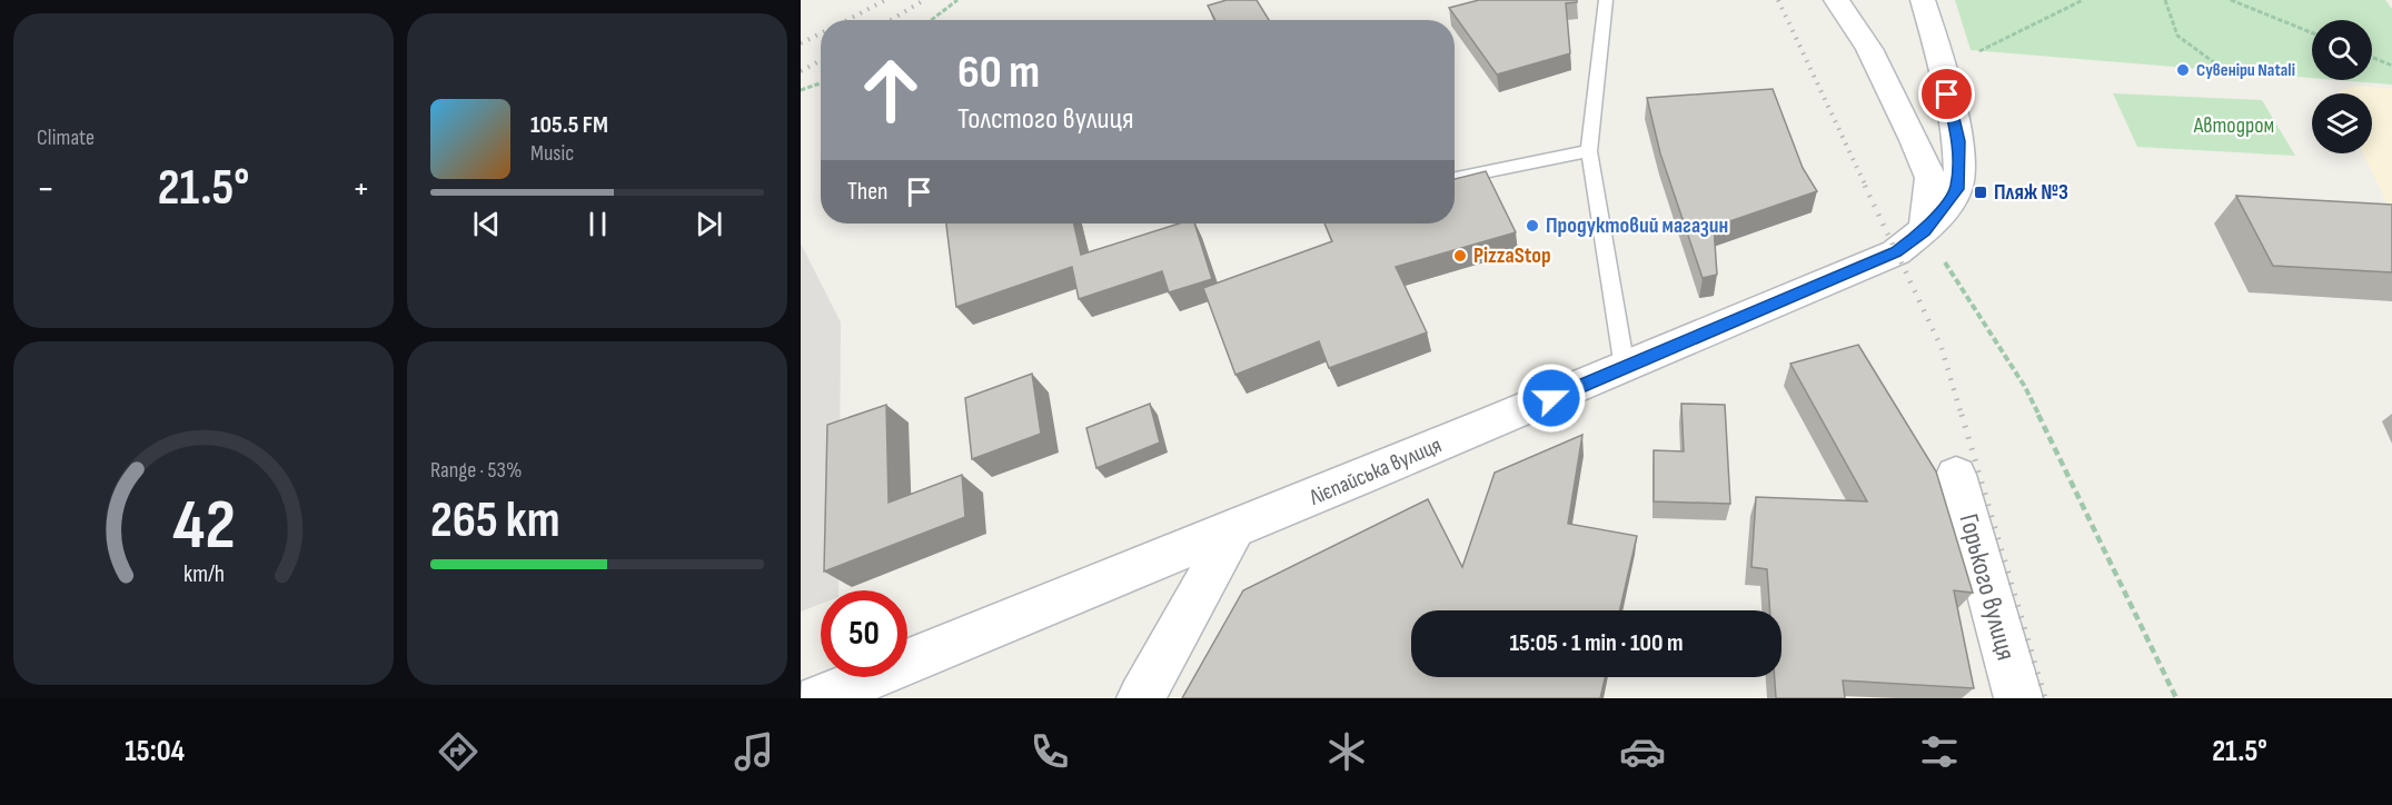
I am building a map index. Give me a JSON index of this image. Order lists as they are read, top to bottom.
{
  "streets": {
    "main road": ["Лієпайська вулиця", "Горького вулиця"]
  },
  "parks": ["Автодром"],
  "places": {
    "other": ["Сувеніри Natali", "Продуктовий магазин", "PizzaStop"],
    "transit": ["Пляж №3"]
  },
  "page": {
    "tile": [
      "Climate",
      ["Range · 53%", "265 km"]
    ],
    "turn": ["60 m", "Толстого вулиця"],
    "song": ["105.5 FM", "Music"],
    "then": "Then",
    "heat": ["−", "21.5°", "+"],
    "limit": "50",
    "trip": "15:05 · 1 min · 100 m",
    "tabs": ["15:04", "21.5°"],
    "gauge": ["42", "km/h"]
  }
}
